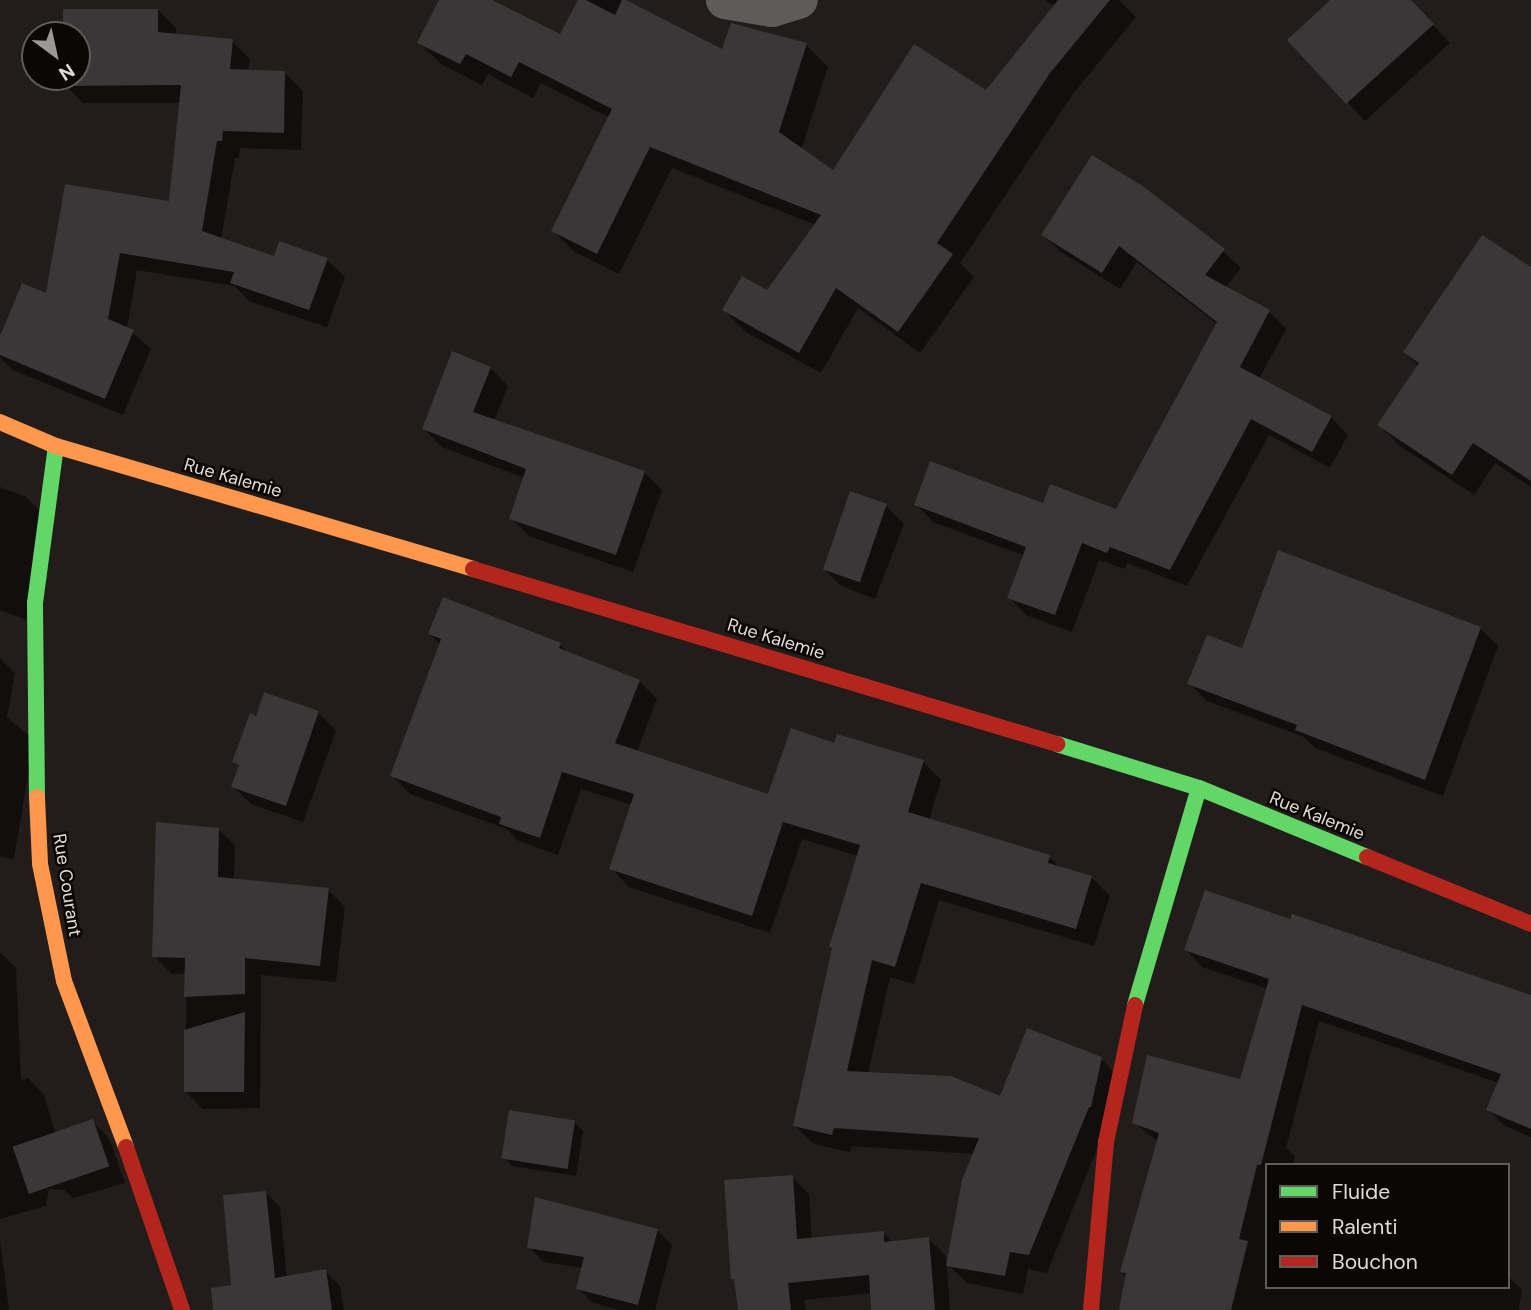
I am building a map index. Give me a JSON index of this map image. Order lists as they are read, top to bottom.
{
  "streets": {
    "street": ["Rue Kalemie", "Rue Courant"]
  },
  "crossings": [
    ["Rue Kalemie", "Rue Courant"]
  ],
  "legend": ["Fluide", "Ralenti", "Bouchon"],
  "north": "bottom right"
}
